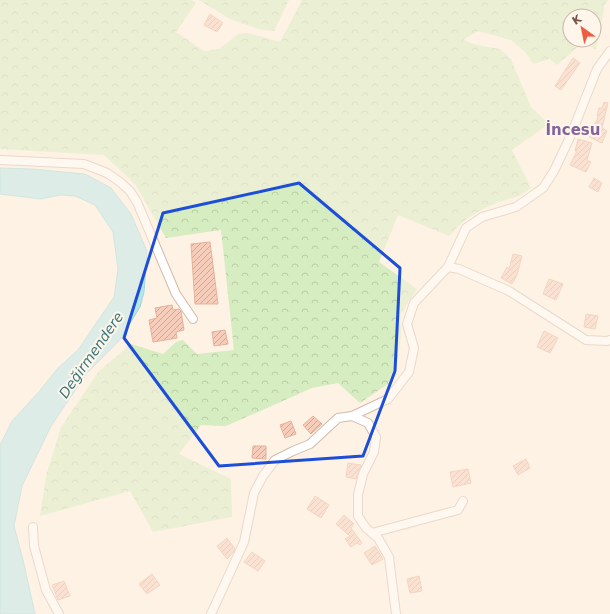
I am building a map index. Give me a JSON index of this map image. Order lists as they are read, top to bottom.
{
  "districts": ["İncesu"],
  "water": ["Değirmendere"],
  "north": "top left"
}
